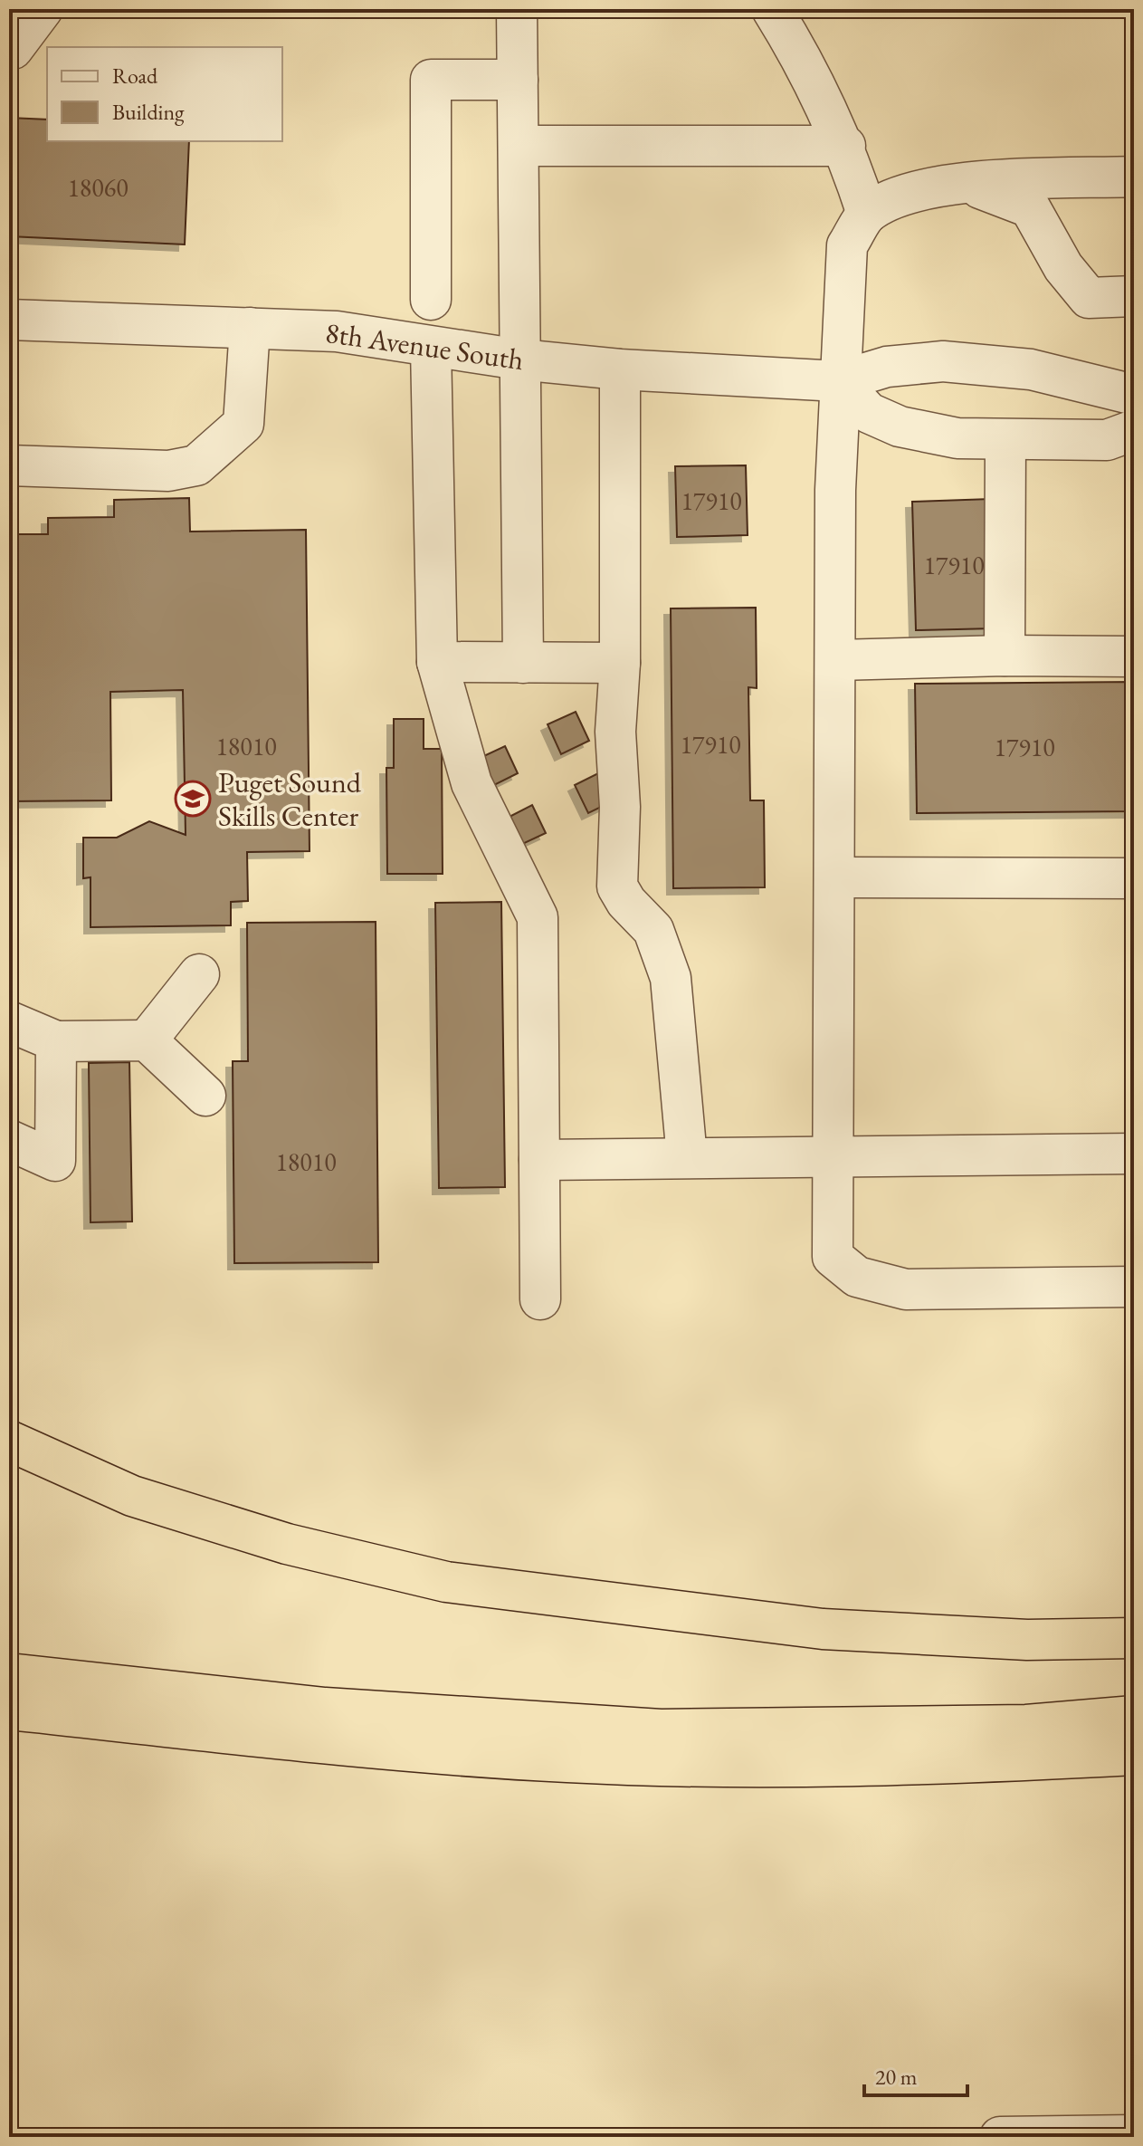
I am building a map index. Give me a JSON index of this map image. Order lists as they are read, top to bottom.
{
  "streets": {
    "street": ["8th Avenue South"]
  },
  "places": {
    "school or university": ["Puget Sound Skills Center"]
  },
  "house_numbers": [
    "18060",
    "17910",
    "17910",
    "17910",
    "18010",
    "17910",
    "18010"
  ],
  "legend": ["Road", "Building"],
  "scale_bar": "20 m"
}
